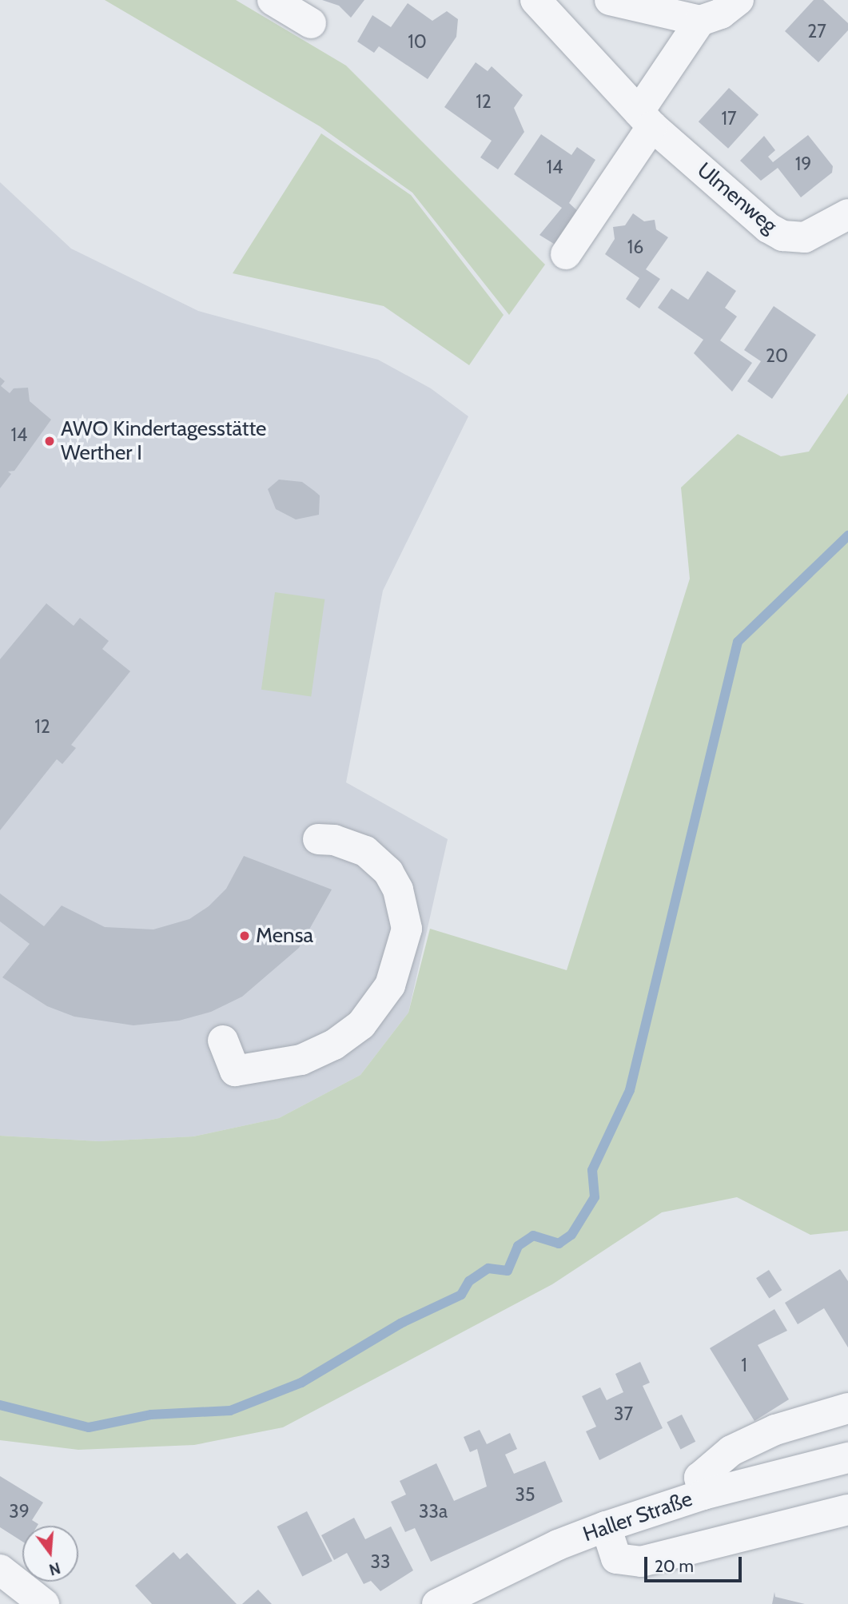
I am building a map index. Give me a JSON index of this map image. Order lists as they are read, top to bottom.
{
  "streets": {
    "street": ["Ulmenweg", "Haller Straße"]
  },
  "places": ["AWO Kindertagesstätte Werther I", "Mensa"],
  "house_numbers": [
    "27",
    "10",
    "12",
    "17",
    "19",
    "14",
    "16",
    "20",
    "14",
    "12",
    "1",
    "37",
    "35",
    "39",
    "33a",
    "33"
  ],
  "scale_bar": "20 m",
  "north": "bottom"
}
